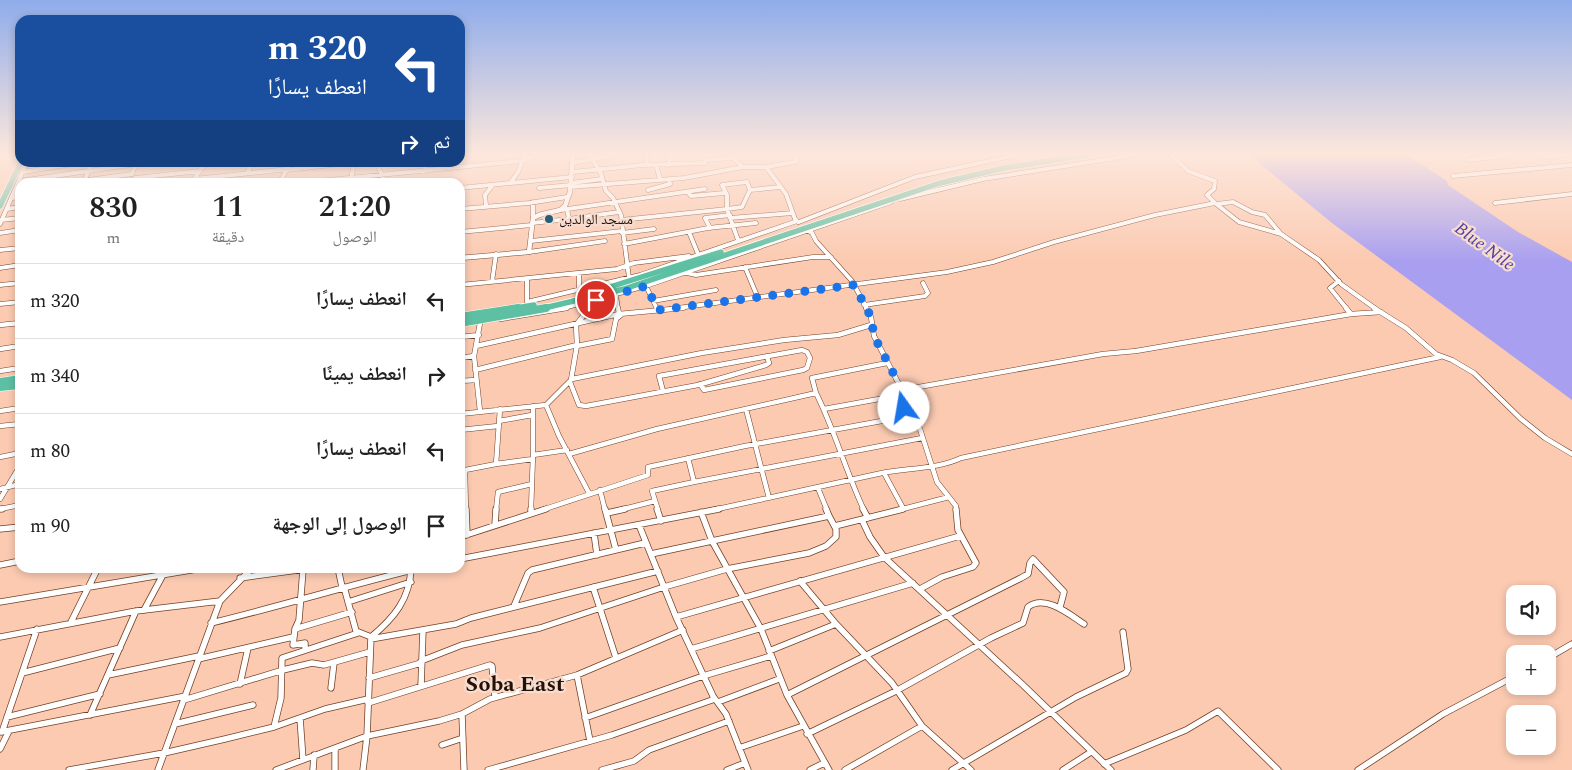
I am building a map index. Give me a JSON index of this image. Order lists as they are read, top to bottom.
{
  "districts": ["Soba East"],
  "water": ["Blue Nile"],
  "places": ["مسجد الوالدين"],
  "page": {
    "turn": ["320 m", "انعطف يسارًا"],
    "then": "ثم",
    "eta": [
      "21:20",
      "الوصول",
      "11",
      "دقيقة",
      "830",
      "m"
    ],
    "list": [
      {
        "name": "انعطف يسارًا",
        "value": "320 m"
      },
      {
        "name": "انعطف يمينًا",
        "value": "340 m"
      },
      {
        "name": "انعطف يسارًا",
        "value": "80 m"
      },
      {
        "name": "الوصول إلى الوجهة",
        "value": "90 m"
      }
    ],
    "map_buttons": ["+", "−"]
  }
}
